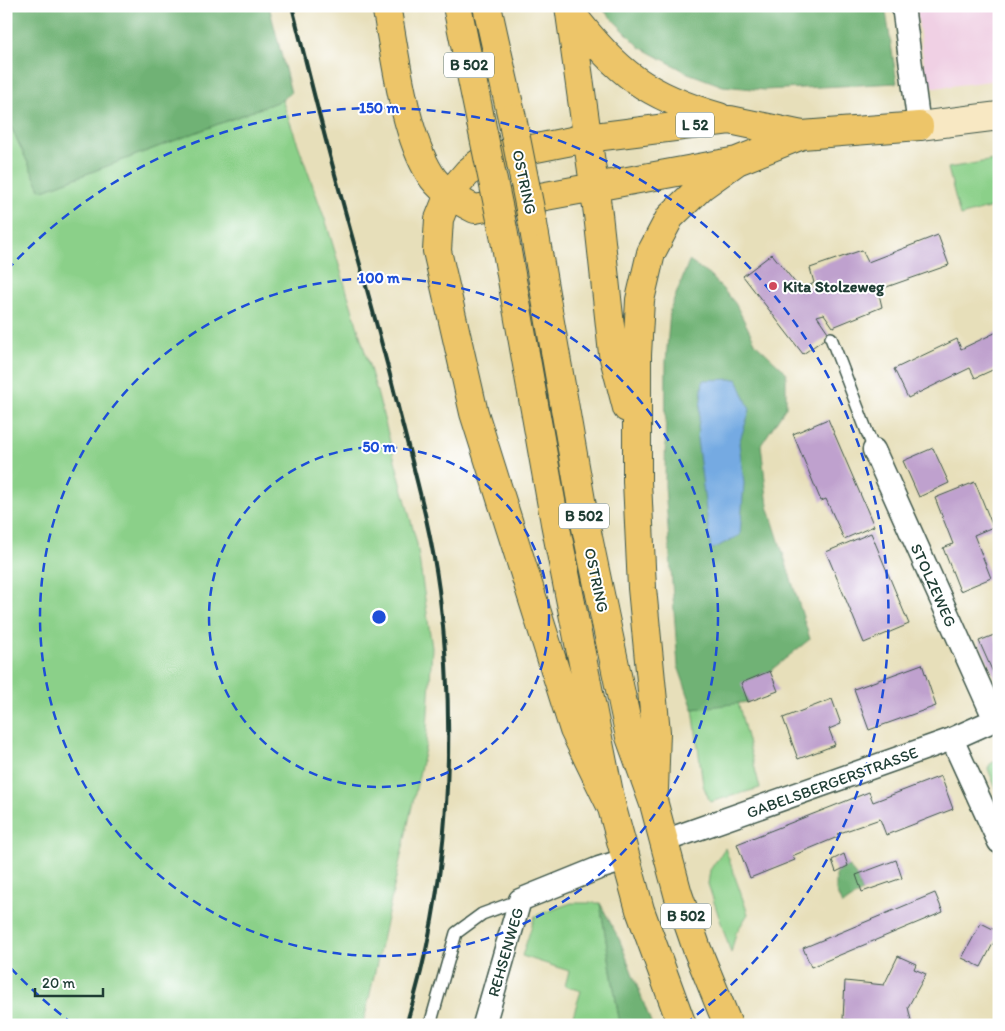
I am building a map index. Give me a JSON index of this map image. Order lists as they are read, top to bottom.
{
  "streets": {
    "highway": ["B 502", "L 52", "OSTRING"],
    "street": ["STOLZEWEG", "GABELSBERGERSTRASSE", "REHSENWEG"]
  },
  "crossings": [
    ["OSTRING", "GABELSBERGERSTRASSE"],
    ["OSTRING", "REHSENWEG"],
    ["STOLZEWEG", "GABELSBERGERSTRASSE"]
  ],
  "places": ["Kita Stolzeweg"],
  "scale_bar": "20 m",
  "rings": ["150 m", "100 m", "50 m"]
}
